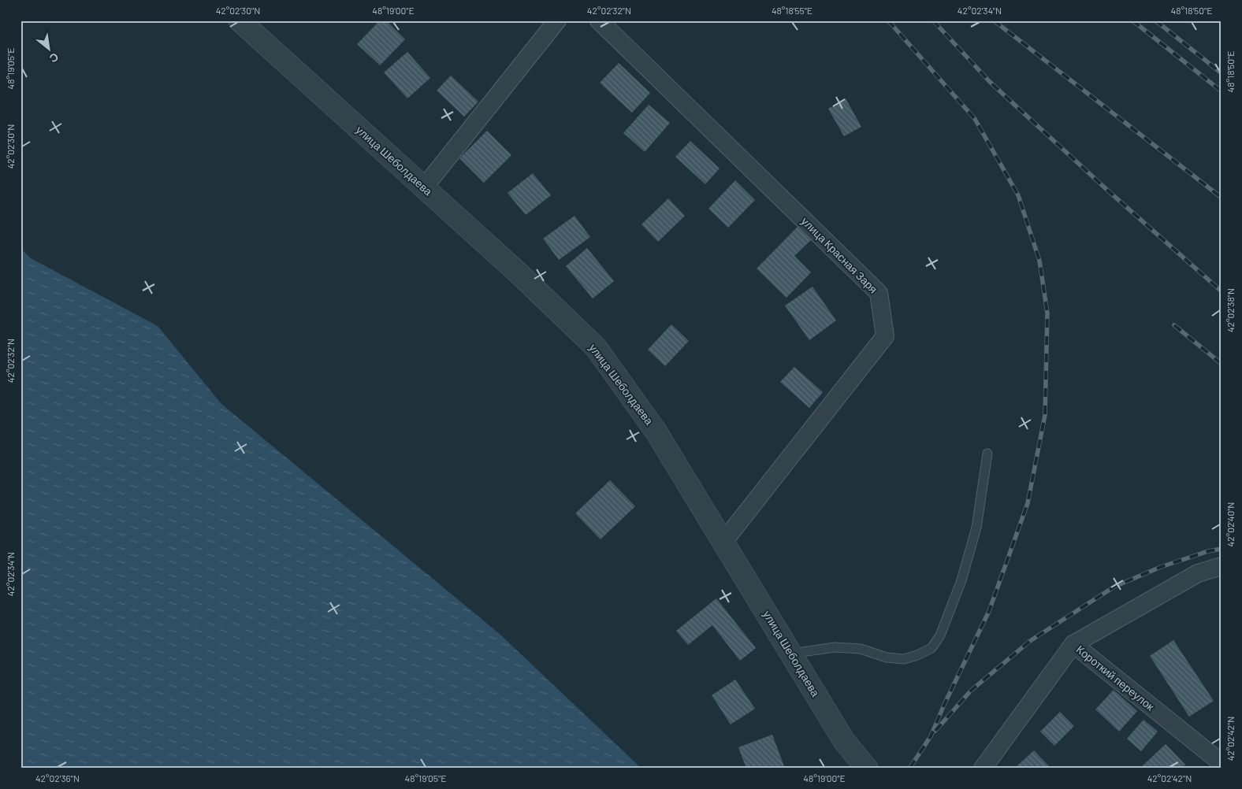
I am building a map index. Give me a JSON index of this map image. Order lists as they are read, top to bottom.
{
  "streets": {
    "street": ["улица Шеболдаева", "улица Красная Заря", "Короткий переулок"]
  },
  "crossings": [
    ["улица Шеболдаева", "улица Красная Заря"]
  ],
  "north": "bottom right",
  "coordinates": [
    "42°02'30\"N",
    "48°19'00\"E",
    "42°02'32\"N",
    "48°18'55\"E",
    "42°02'34\"N",
    "48°18'50\"E",
    "48°19'05\"E",
    "42°02'38\"N",
    "42°02'40\"N",
    "42°02'42\"N",
    "42°02'36\"N"
  ]
}
